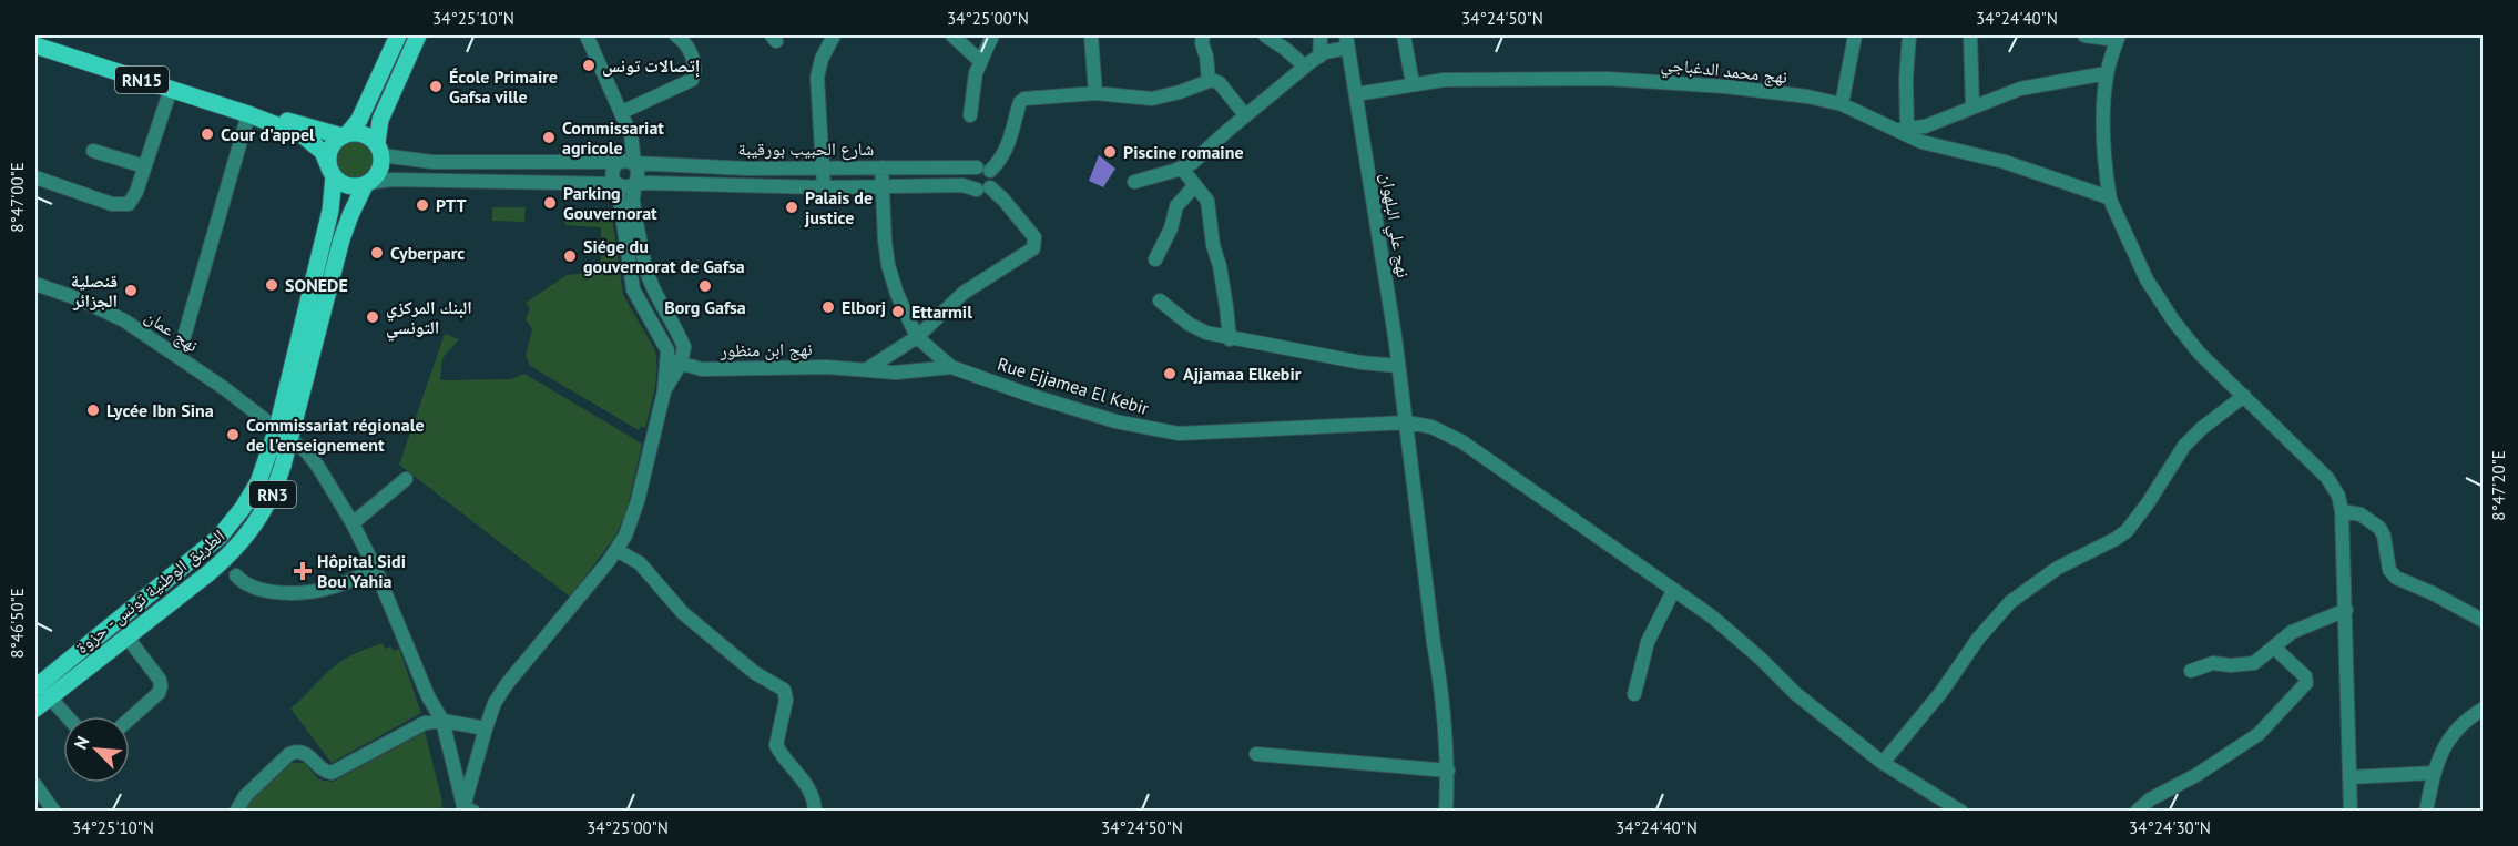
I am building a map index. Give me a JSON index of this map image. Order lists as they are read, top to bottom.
{
  "streets": {
    "main road": ["RN15", "RN3", "الطريق الوطنية تونس - حزوة"],
    "street": [
      "نهج محمد الدغباجي",
      "شارع الحبيب بورقيبة",
      "نهج علي البلهوان",
      "نهج عمان",
      "نهج ابن منظور",
      "Rue Ejjamea El Kebir"
    ]
  },
  "crossings": [
    ["نهج محمد الدغباجي", "نهج علي البلهوان"],
    ["RN15", "شارع الحبيب بورقيبة"],
    ["RN15", "الطريق الوطنية تونس - حزوة"],
    ["شارع الحبيب بورقيبة", "Rue Ejjamea El Kebir"],
    ["شارع الحبيب بورقيبة", "الطريق الوطنية تونس - حزوة"],
    ["نهج علي البلهوان", "Rue Ejjamea El Kebir"],
    ["نهج عمان", "الطريق الوطنية تونس - حزوة"],
    ["نهج ابن منظور", "Rue Ejjamea El Kebir"]
  ],
  "places": {
    "other": [
      "إتصالات تونس",
      "École Primaire Gafsa ville",
      "Cour d'appel",
      "Commissariat agricole",
      "Piscine romaine",
      "Parking Gouvernorat",
      "PTT",
      "Palais de justice",
      "Cyberparc",
      "Siége du gouvernorat de Gafsa",
      "SONEDE",
      "Borg Gafsa",
      "قنصلية الجزائر",
      "Elborj",
      "Ettarmil",
      "البنك المركزي التونسي",
      "Ajjamaa Elkebir",
      "Lycée Ibn Sina",
      "Commissariat régionale de l'enseignement"
    ],
    "health": ["Hôpital Sidi Bou Yahia"]
  },
  "north": "top left",
  "coordinates": [
    "34°25'10\"N",
    "34°25'00\"N",
    "34°24'50\"N",
    "34°24'40\"N",
    "8°47'00\"E",
    "8°47'20\"E",
    "8°46'50\"E",
    "34°24'30\"N"
  ]
}
